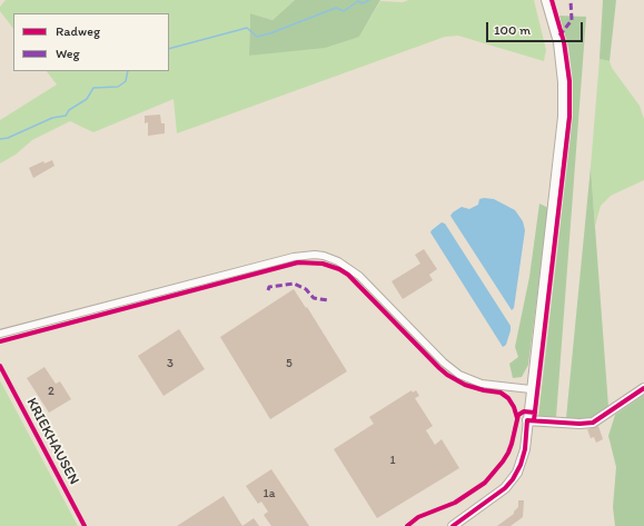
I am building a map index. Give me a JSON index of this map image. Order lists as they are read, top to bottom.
{
  "streets": {
    "cycle path": ["KRIEKHAUSEN"]
  },
  "house_numbers": [
    "3",
    "5",
    "2",
    "1",
    "1a"
  ],
  "legend": ["Radweg", "Weg"],
  "scale_bar": "100 m"
}
